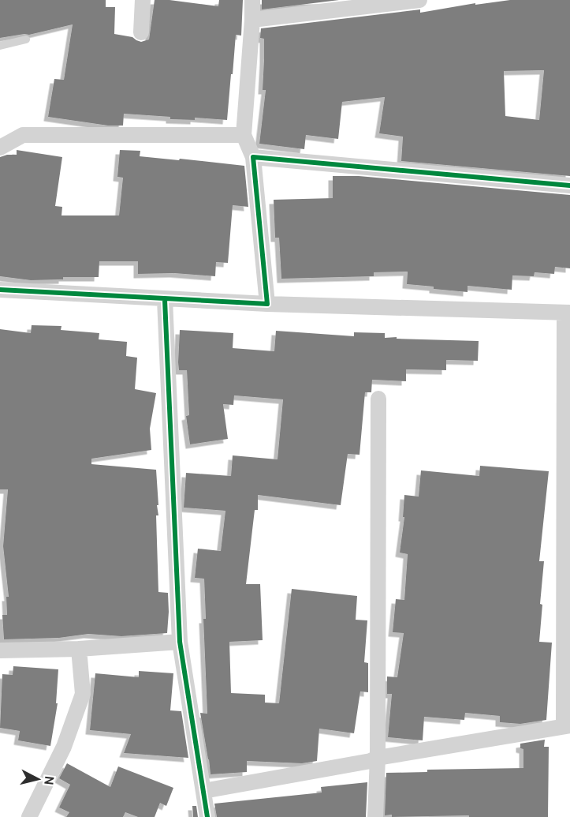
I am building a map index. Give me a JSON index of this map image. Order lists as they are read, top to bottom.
{
  "north": "right"
}
